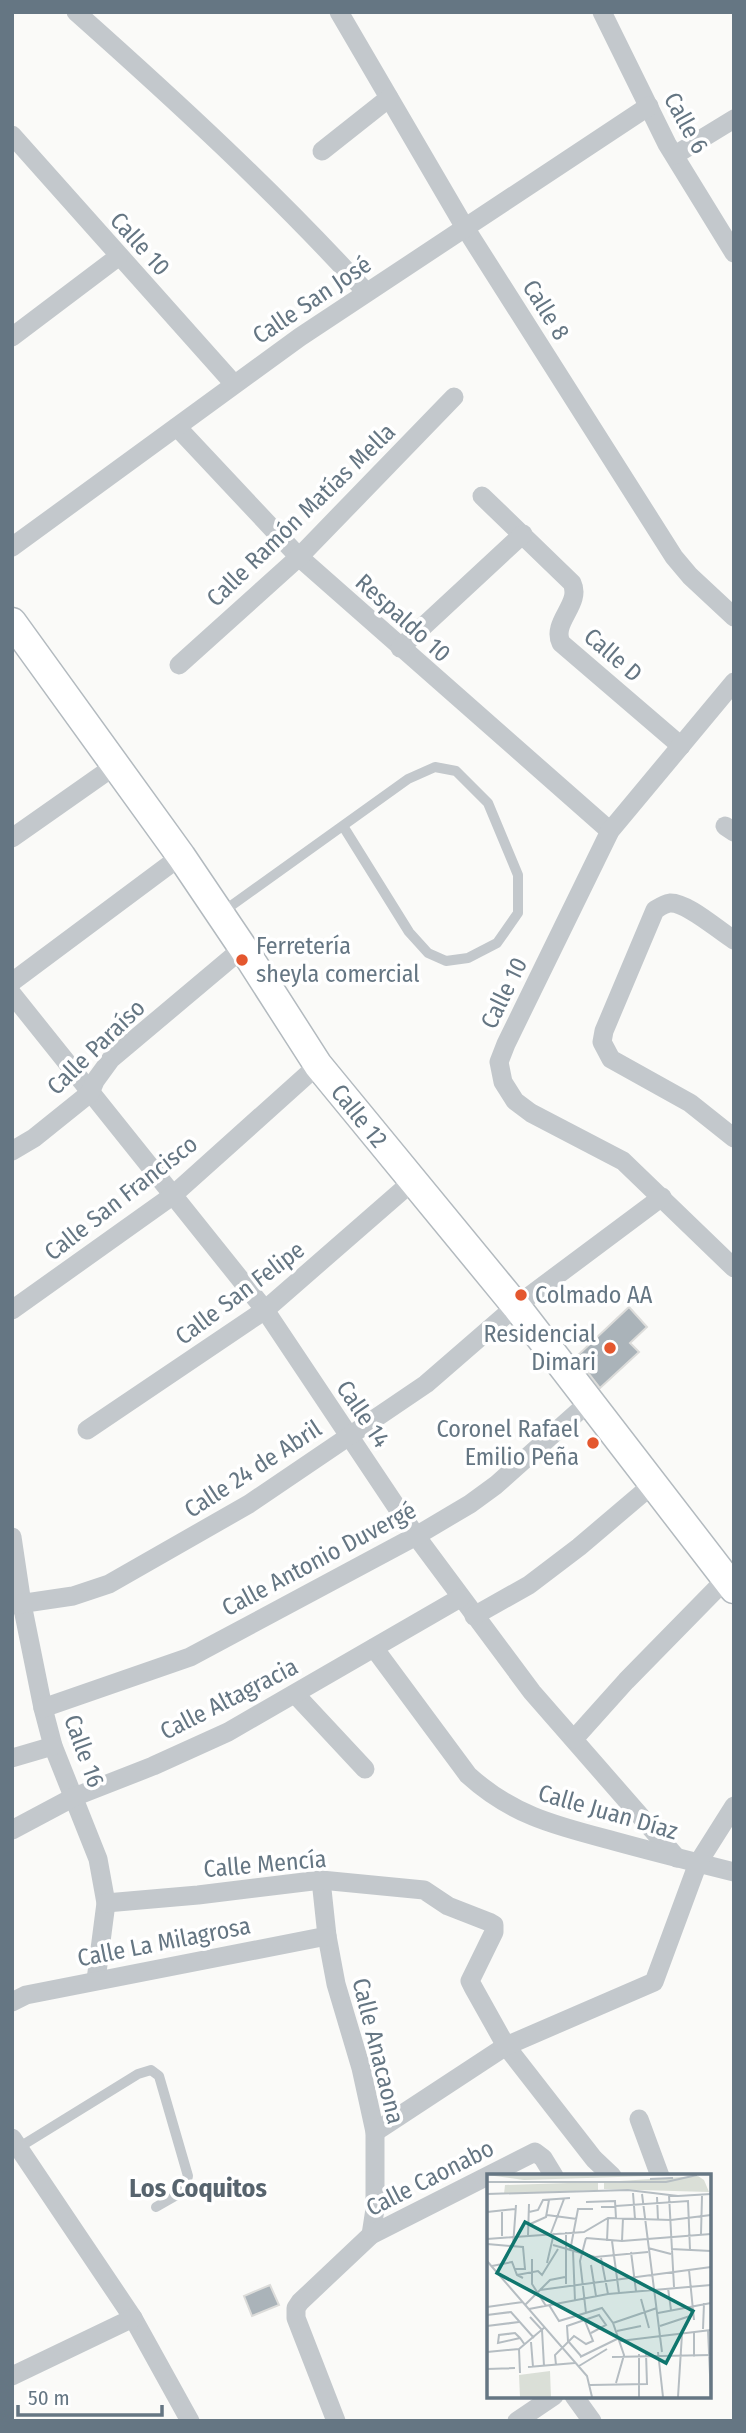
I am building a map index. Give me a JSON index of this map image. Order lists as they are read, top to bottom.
{
  "streets": {
    "main road": ["Calle 12"],
    "street": [
      "Calle 6",
      "Calle 10",
      "Calle San José",
      "Calle 8",
      "Calle Ramón Matías Mella",
      "Respaldo 10",
      "Calle D",
      "Calle Paraíso",
      "Calle San Francisco",
      "Calle San Felipe",
      "Calle 14",
      "Calle 24 de Abril",
      "Calle Antonio Duvergé",
      "Calle Altagracia",
      "Calle 16",
      "Calle Juan Díaz",
      "Calle Mencía",
      "Calle La Milagrosa",
      "Calle Anacaona",
      "Calle Caonabo"
    ]
  },
  "crossings": [
    ["Calle 6", "Calle San José"],
    ["Calle 10", "Calle San José"],
    ["Calle 10", "Respaldo 10"],
    ["Calle 10", "Calle D"],
    ["Calle 10", "Calle 24 de Abril"],
    ["Calle San José", "Calle 8"],
    ["Calle San José", "Respaldo 10"],
    ["Calle Ramón Matías Mella", "Respaldo 10"],
    ["Calle Paraíso", "Calle 12"],
    ["Calle Paraíso", "Calle 14"],
    ["Calle 12", "Calle San Francisco"],
    ["Calle 12", "Calle San Felipe"],
    ["Calle 12", "Calle 24 de Abril"],
    ["Calle 12", "Calle Antonio Duvergé"],
    ["Calle San Francisco", "Calle 14"],
    ["Calle San Felipe", "Calle 14"],
    ["Calle 14", "Calle 24 de Abril"],
    ["Calle 14", "Calle Antonio Duvergé"],
    ["Calle 14", "Calle Altagracia"],
    ["Calle 14", "Calle Juan Díaz"],
    ["Calle 24 de Abril", "Calle 16"],
    ["Calle Antonio Duvergé", "Calle 16"],
    ["Calle Altagracia", "Calle 16"],
    ["Calle Altagracia", "Calle Juan Díaz"],
    ["Calle 16", "Calle Mencía"],
    ["Calle 16", "Calle La Milagrosa"],
    ["Calle Mencía", "Calle Anacaona"],
    ["Calle La Milagrosa", "Calle Anacaona"],
    ["Calle Anacaona", "Calle Caonabo"]
  ],
  "districts": ["Los Coquitos"],
  "places": [
    "Ferretería sheyla comercial",
    "Colmado AA",
    "Residencial Dimari",
    "Coronel Rafael Emilio Peña"
  ],
  "scale_bar": "50 m"
}
